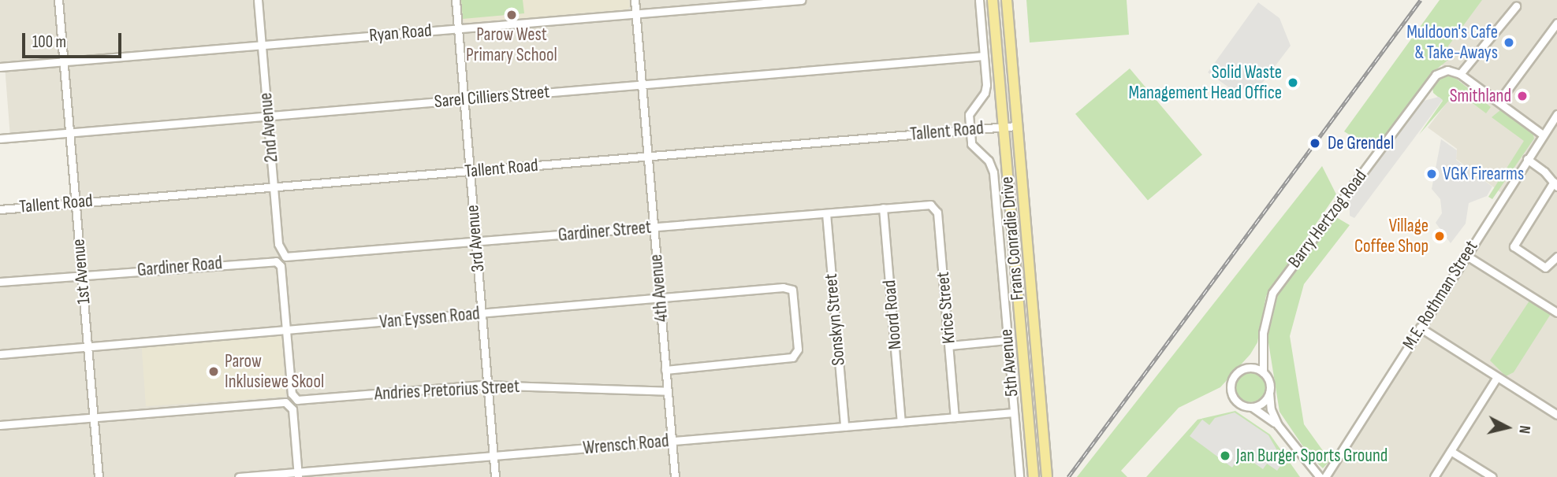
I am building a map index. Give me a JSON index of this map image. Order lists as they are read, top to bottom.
{
  "streets": {
    "main road": ["Frans Conradie Drive"],
    "street": [
      "Ryan Road",
      "Sarel Cilliers Street",
      "2nd Avenue",
      "Tallent Road",
      "Barry Hertzog Road",
      "Gardiner Street",
      "3rd Avenue",
      "Gardiner Road",
      "1st Avenue",
      "4th Avenue",
      "M.E. Rothman Street",
      "Krice Street",
      "Noord Road",
      "Van Eyssen Road",
      "Sonskyn Street",
      "5th Avenue",
      "Andries Pretorius Street",
      "Wrensch Road"
    ]
  },
  "crossings": [
    ["Ryan Road", "2nd Avenue"],
    ["Ryan Road", "3rd Avenue"],
    ["Ryan Road", "1st Avenue"],
    ["Ryan Road", "4th Avenue"],
    ["Sarel Cilliers Street", "2nd Avenue"],
    ["Sarel Cilliers Street", "3rd Avenue"],
    ["Sarel Cilliers Street", "1st Avenue"],
    ["Sarel Cilliers Street", "4th Avenue"],
    ["2nd Avenue", "Tallent Road"],
    ["2nd Avenue", "Gardiner Street"],
    ["Tallent Road", "3rd Avenue"],
    ["Tallent Road", "Frans Conradie Drive"],
    ["Tallent Road", "1st Avenue"],
    ["Tallent Road", "4th Avenue"],
    ["Tallent Road", "5th Avenue"],
    ["Gardiner Street", "3rd Avenue"],
    ["Gardiner Street", "4th Avenue"],
    ["Gardiner Street", "Krice Street"],
    ["Gardiner Street", "Noord Road"],
    ["Gardiner Street", "Sonskyn Street"],
    ["3rd Avenue", "Van Eyssen Road"],
    ["3rd Avenue", "Andries Pretorius Street"],
    ["3rd Avenue", "Wrensch Road"],
    ["Gardiner Road", "1st Avenue"],
    ["Gardiner Road", "Van Eyssen Road"],
    ["Gardiner Road", "Andries Pretorius Street"],
    ["1st Avenue", "Van Eyssen Road"],
    ["4th Avenue", "Van Eyssen Road"],
    ["4th Avenue", "Andries Pretorius Street"],
    ["4th Avenue", "Wrensch Road"],
    ["Krice Street", "Wrensch Road"],
    ["Noord Road", "Wrensch Road"],
    ["Van Eyssen Road", "Andries Pretorius Street"],
    ["Sonskyn Street", "Wrensch Road"],
    ["5th Avenue", "Wrensch Road"]
  ],
  "places": [
    "Parow West Primary School",
    "Muldoon's Cafe & Take-Aways",
    "Solid Waste Management Head Office",
    "Smithland",
    "De Grendel",
    "VGK Firearms",
    "Village Coffee Shop",
    "Parow Inklusiewe Skool",
    "Jan Burger Sports Ground"
  ],
  "scale_bar": "100 m",
  "north": "right"
}
